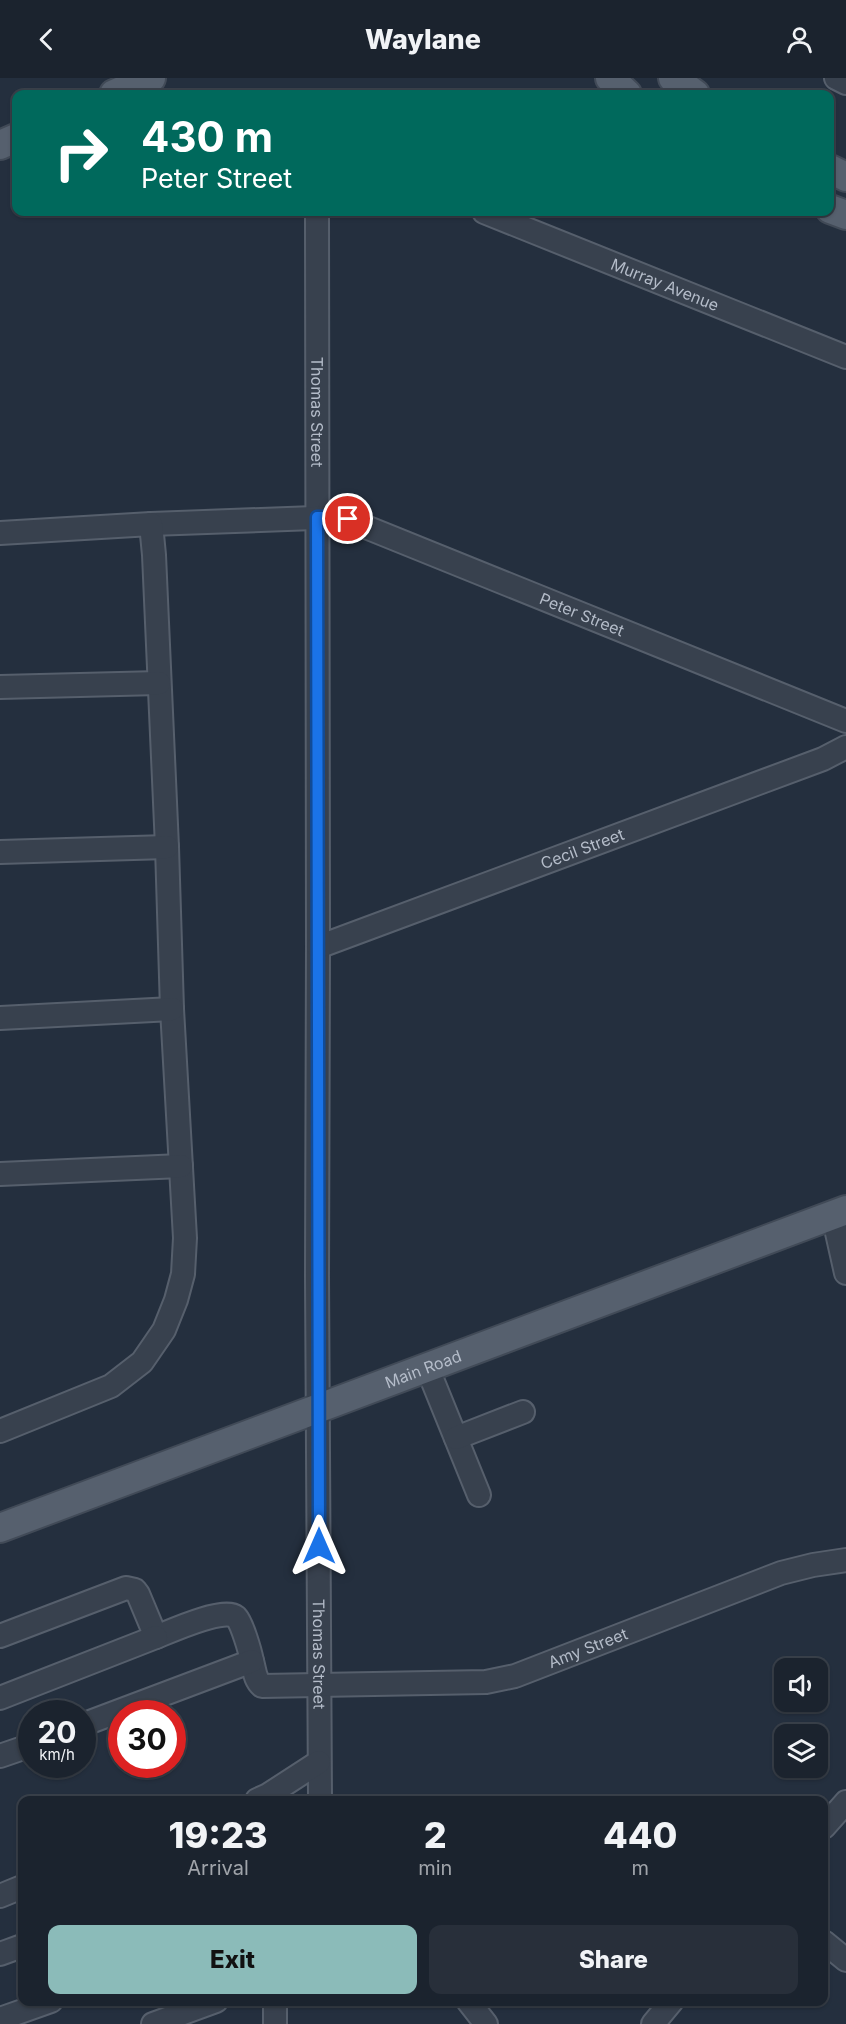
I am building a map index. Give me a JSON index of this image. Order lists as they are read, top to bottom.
{
  "streets": {
    "main road": ["Main Road"],
    "street": [
      "Murray Avenue",
      "Thomas Street",
      "Peter Street",
      "Cecil Street",
      "Amy Street"
    ]
  },
  "crossings": [
    ["Thomas Street", "Peter Street"],
    ["Thomas Street", "Cecil Street"],
    ["Thomas Street", "Main Road"],
    ["Thomas Street", "Amy Street"]
  ],
  "page": {
    "header": "Waylane",
    "turn": ["430 m", "Peter Street"],
    "speed": "20 km/h",
    "limit": "30",
    "eta": [
      "19:23",
      "Arrival",
      "2",
      "min",
      "440",
      "m"
    ],
    "buttons": ["Exit", "Share"]
  }
}
